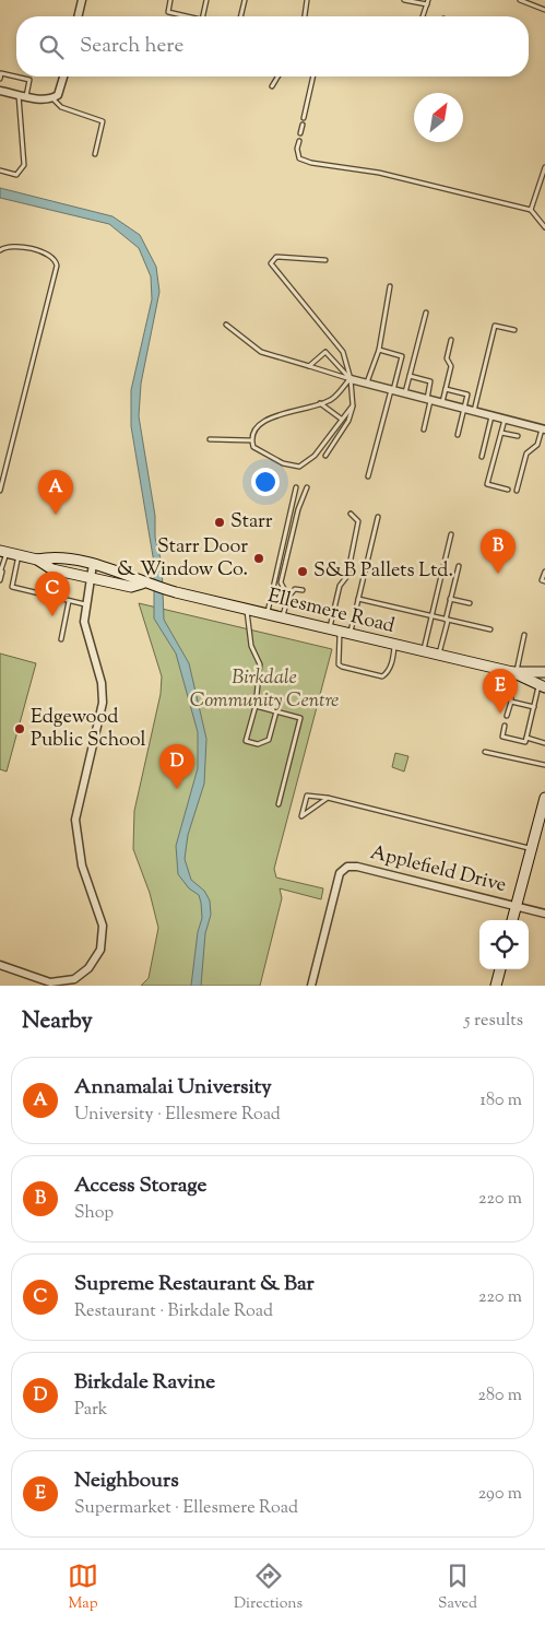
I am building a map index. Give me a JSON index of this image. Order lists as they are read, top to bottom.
{
  "streets": {
    "main road": ["Ellesmere Road"],
    "street": ["Applefield Drive"]
  },
  "parks": ["Birkdale Community Centre"],
  "places": [
    "Starr",
    "Starr Door & Window Co.",
    "S&B Pallets Ltd.",
    "Edgewood Public School"
  ],
  "north": "top right",
  "page": {
    "search": "Search here",
    "pins": [
      "A",
      "B",
      "C",
      "E",
      "D"
    ],
    "heading": ["Nearby", "5 results"],
    "list": [
      {
        "mark": "A",
        "name": "Annamalai University",
        "note": "University · Ellesmere Road",
        "value": "180 m"
      },
      {
        "mark": "B",
        "name": "Access Storage",
        "note": "Shop",
        "value": "220 m"
      },
      {
        "mark": "C",
        "name": "Supreme Restaurant & Bar",
        "note": "Restaurant · Birkdale Road",
        "value": "220 m"
      },
      {
        "mark": "D",
        "name": "Birkdale Ravine",
        "note": "Park",
        "value": "280 m"
      },
      {
        "mark": "E",
        "name": "Neighbours",
        "note": "Supermarket · Ellesmere Road",
        "value": "290 m"
      }
    ],
    "nav": ["Map", "Directions", "Saved"]
  }
}
